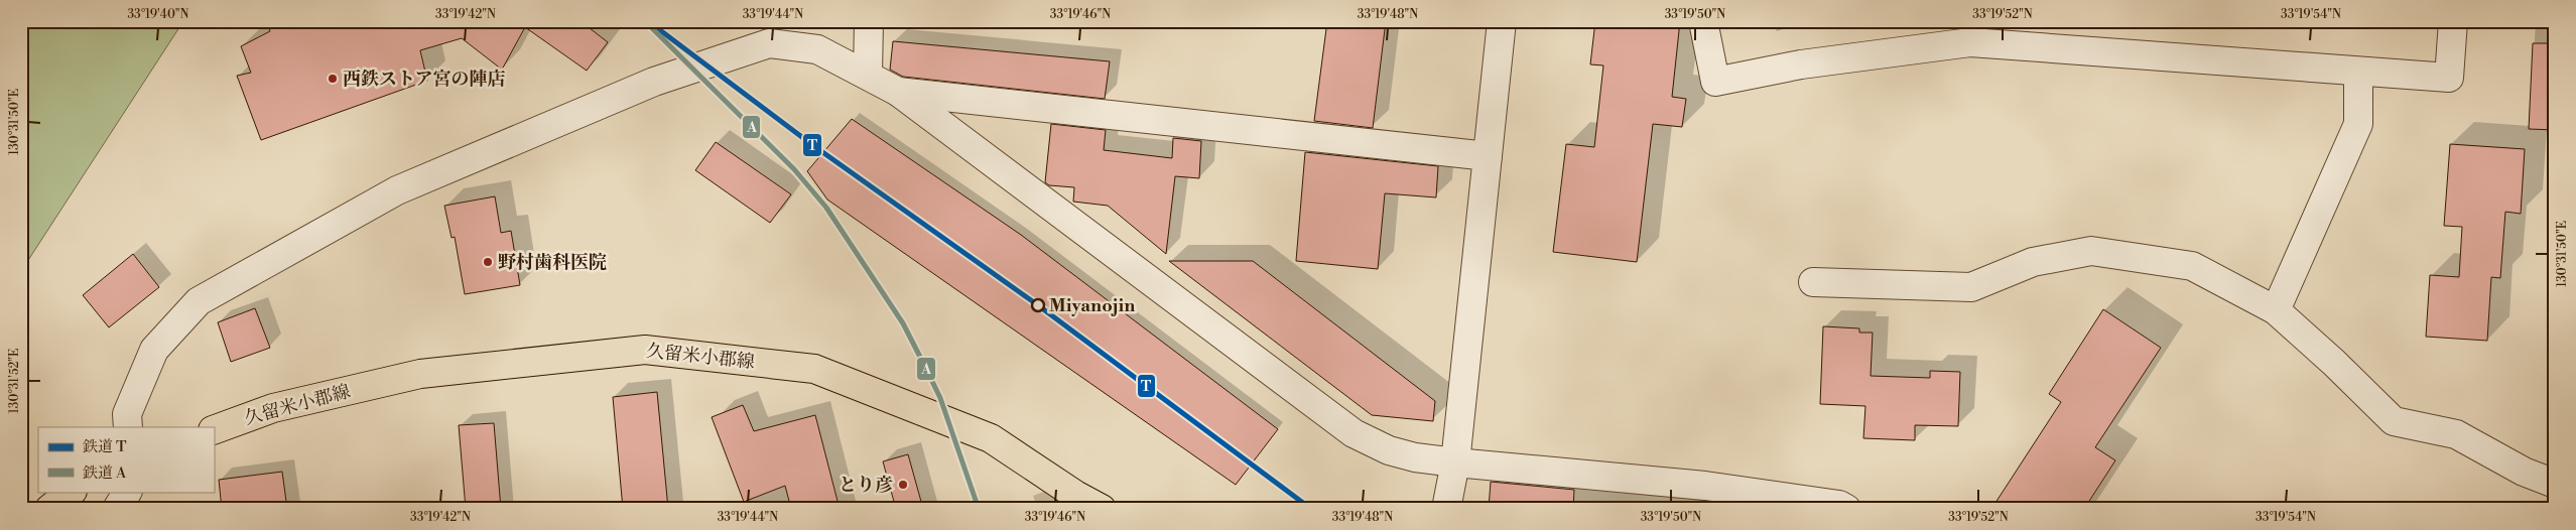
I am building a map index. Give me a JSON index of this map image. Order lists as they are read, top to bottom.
{
  "streets": {
    "main road": ["久留米小郡線"]
  },
  "places": [
    "西鉄ストア宮の陣店",
    "野村歯科医院",
    "Miyanojin",
    "とり彦"
  ],
  "lines": ["rail line T", "rail line A"],
  "legend": ["鉄道 T", "鉄道 A"],
  "coordinates": [
    "33°19'40\"N",
    "33°19'42\"N",
    "33°19'44\"N",
    "33°19'46\"N",
    "33°19'48\"N",
    "33°19'50\"N",
    "33°19'52\"N",
    "33°19'54\"N",
    "130°31'50\"E",
    "130°31'52\"E"
  ]
}
